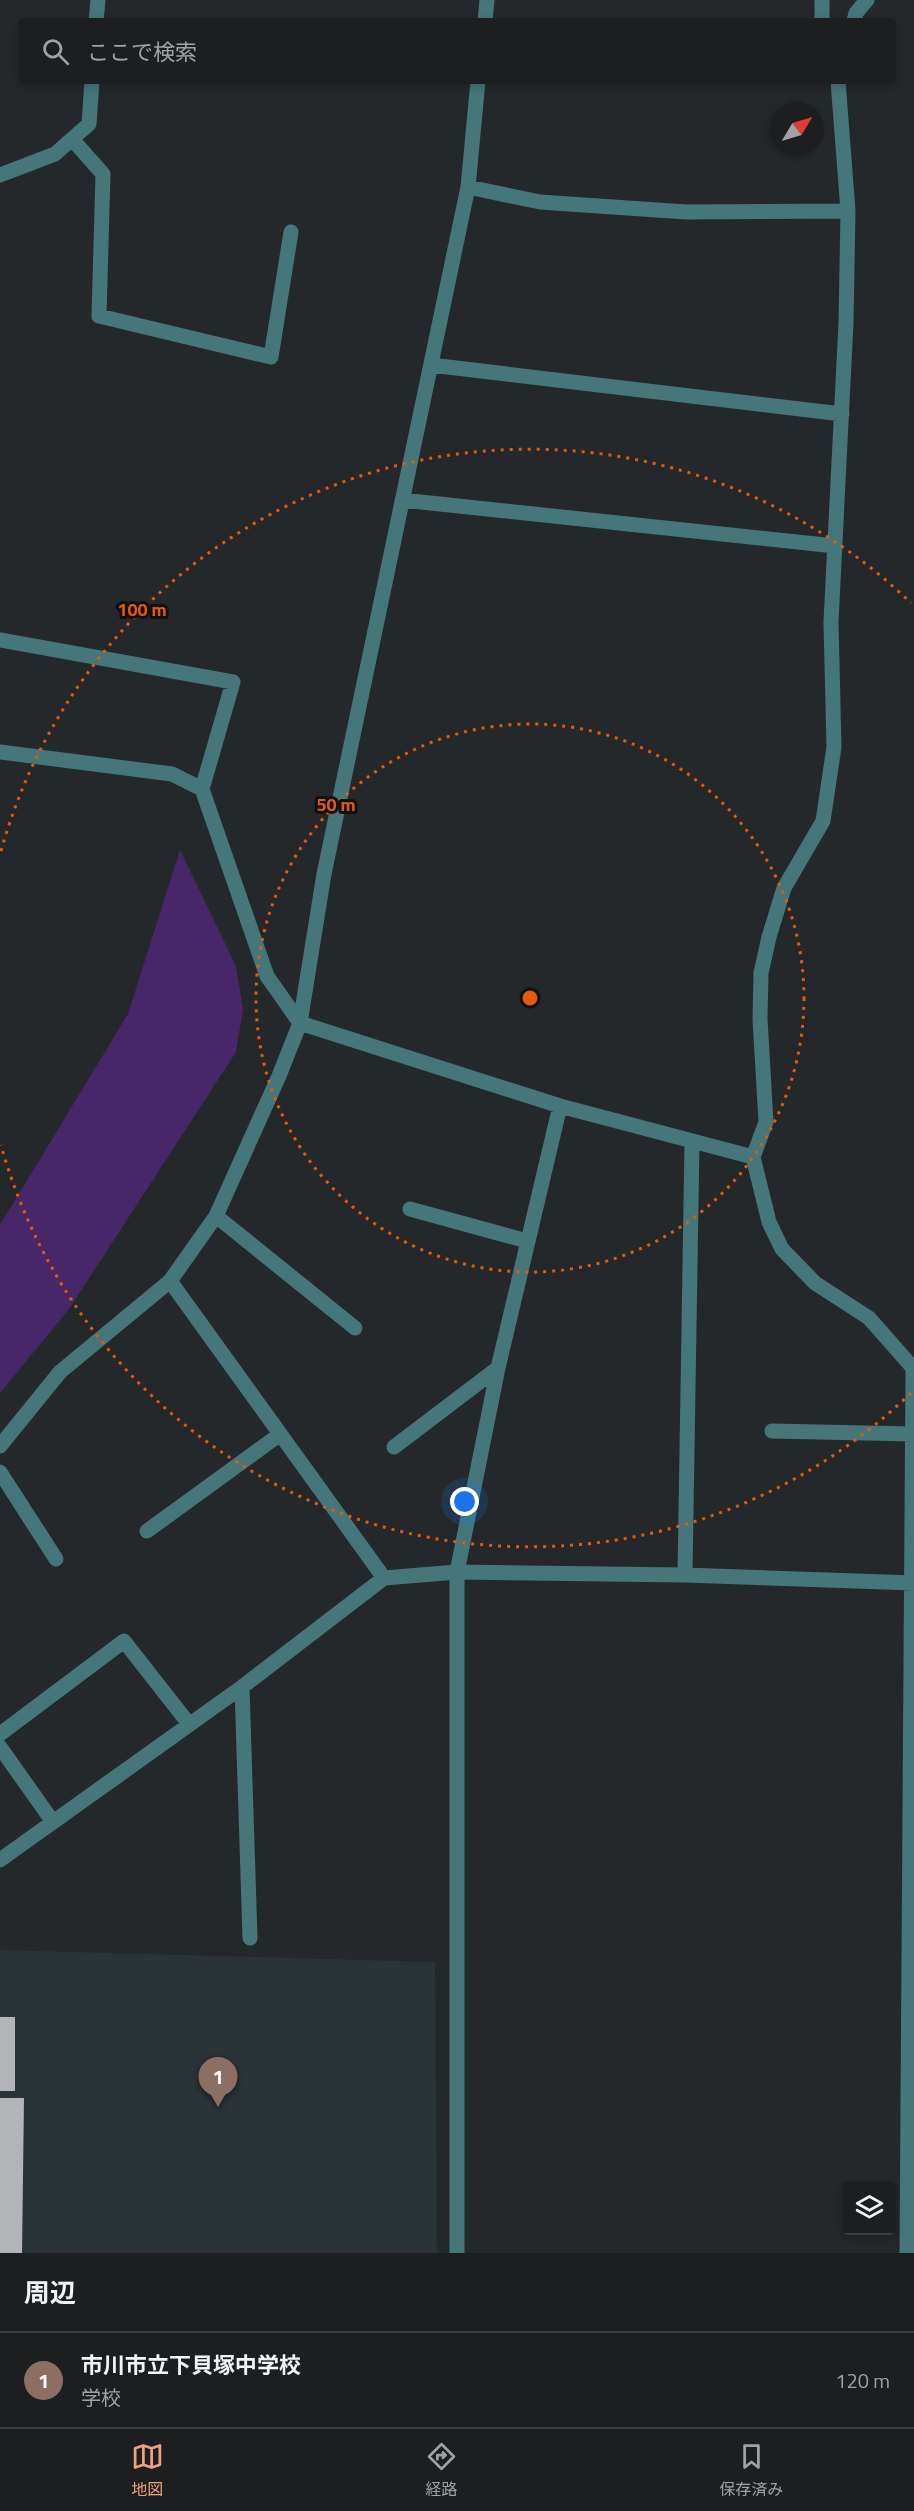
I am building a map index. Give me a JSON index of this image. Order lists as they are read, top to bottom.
{
  "north": "top right",
  "page": {
    "search": "ここで検索",
    "pins": "1",
    "heading": "周辺",
    "list": [
      {
        "mark": "1",
        "name": "市川市立下貝塚中学校",
        "note": "学校",
        "value": "120 m"
      }
    ],
    "nav": ["地図", "経路", "保存済み"]
  },
  "rings": ["100 m", "50 m"]
}
